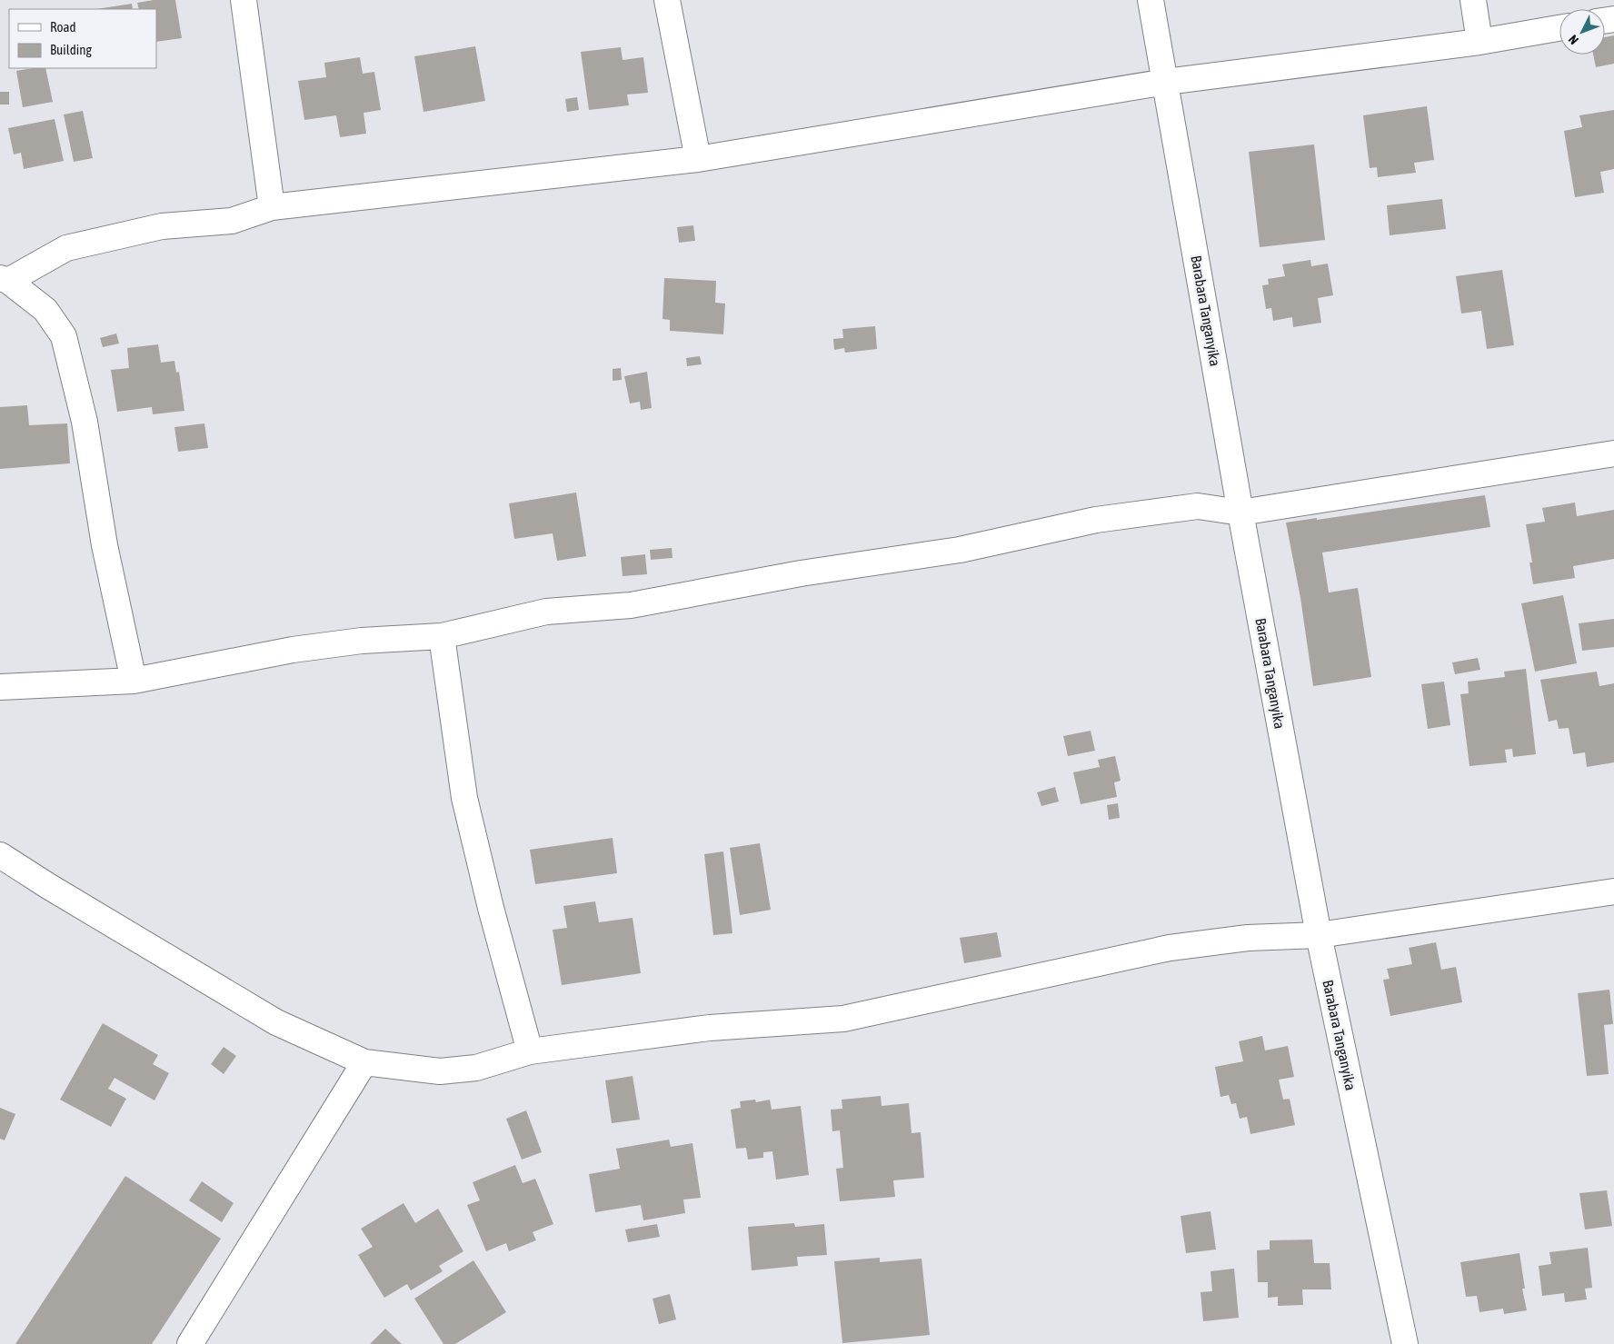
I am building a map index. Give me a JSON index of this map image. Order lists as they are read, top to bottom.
{
  "streets": {
    "street": ["Barabara Tanganyika"]
  },
  "legend": ["Road", "Building"],
  "north": "bottom left"
}
